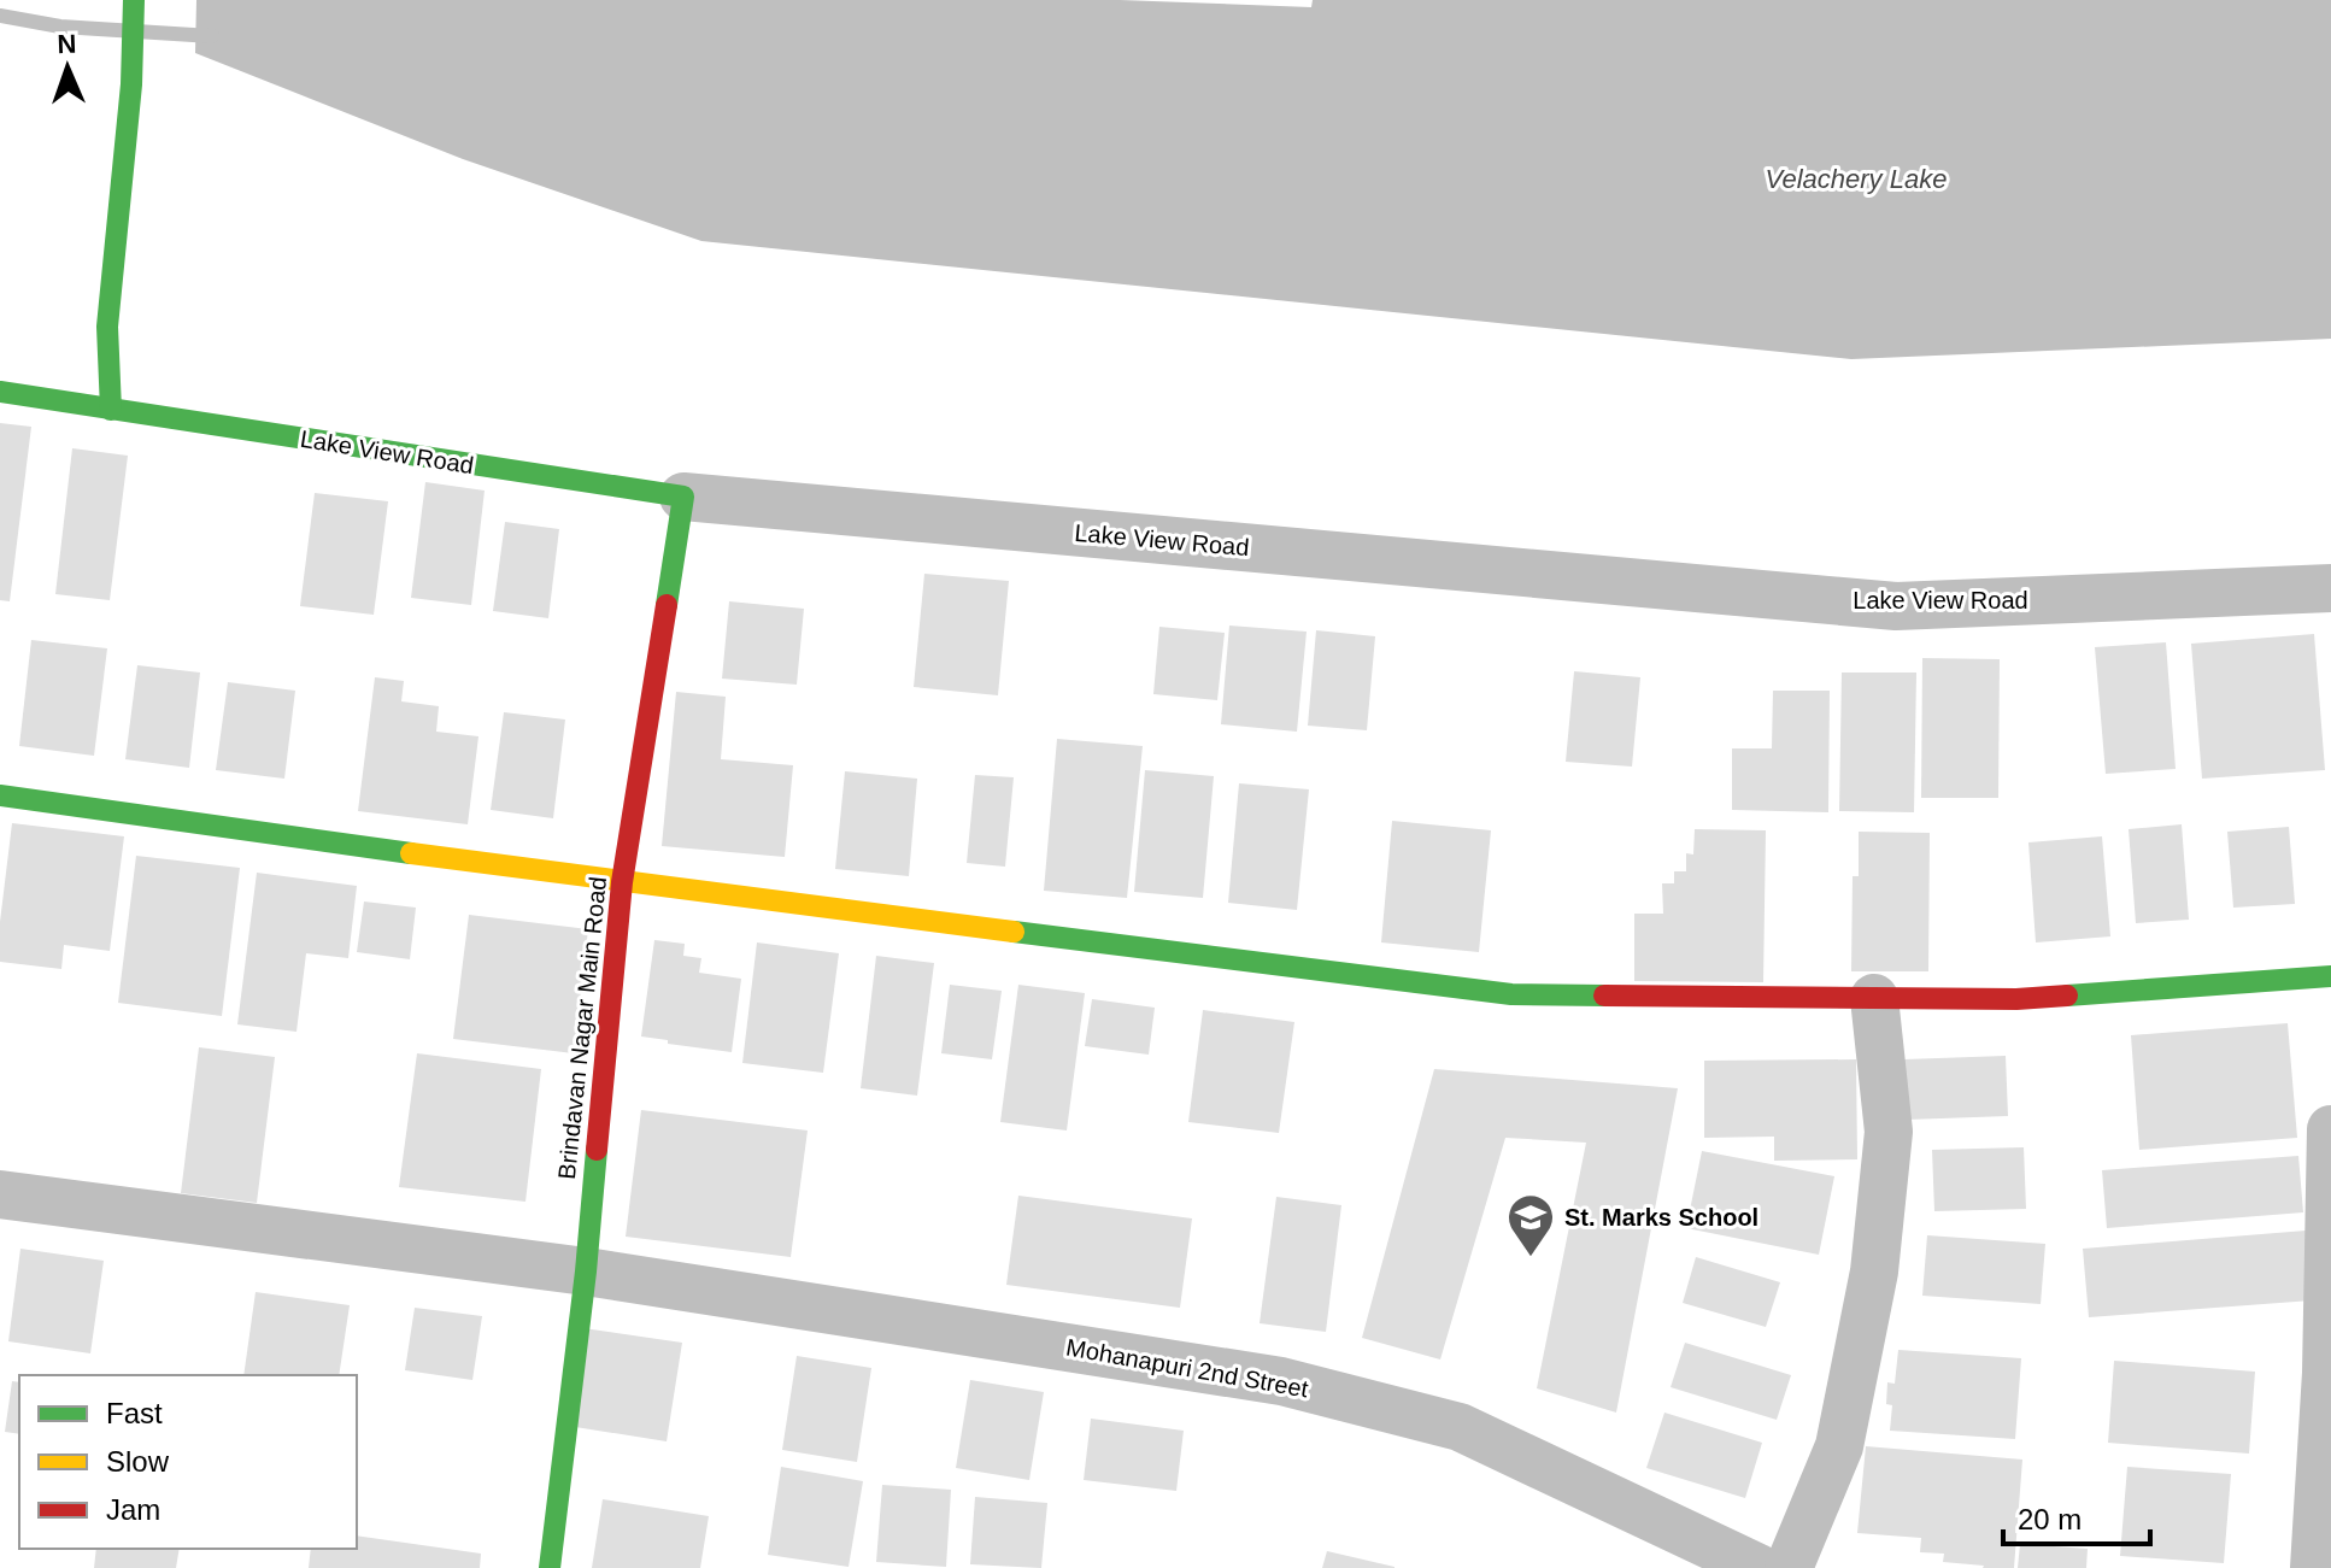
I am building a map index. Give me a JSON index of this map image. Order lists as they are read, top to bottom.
{
  "streets": {
    "street": ["Lake View Road", "Brindavan Nagar Main Road", "Mohanapuri 2nd Street"]
  },
  "crossings": [
    ["Lake View Road", "Brindavan Nagar Main Road"],
    ["Brindavan Nagar Main Road", "Mohanapuri 2nd Street"]
  ],
  "water": ["Velachery Lake"],
  "places": {
    "school or university": ["St. Marks School"]
  },
  "legend": ["Fast", "Slow", "Jam"],
  "scale_bar": "20 m",
  "north": "top"
}
